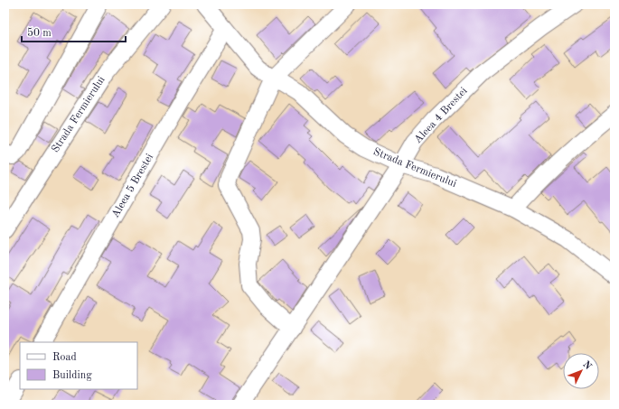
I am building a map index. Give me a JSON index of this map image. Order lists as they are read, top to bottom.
{
  "streets": {
    "street": ["Strada Fermierului", "Aleea 4 Brestei", "Aleea 5 Brestei"]
  },
  "crossings": [
    ["Strada Fermierului", "Aleea 4 Brestei"],
    ["Strada Fermierului", "Aleea 5 Brestei"]
  ],
  "legend": ["Road", "Building"],
  "scale_bar": "50 m",
  "north": "top right"
}
